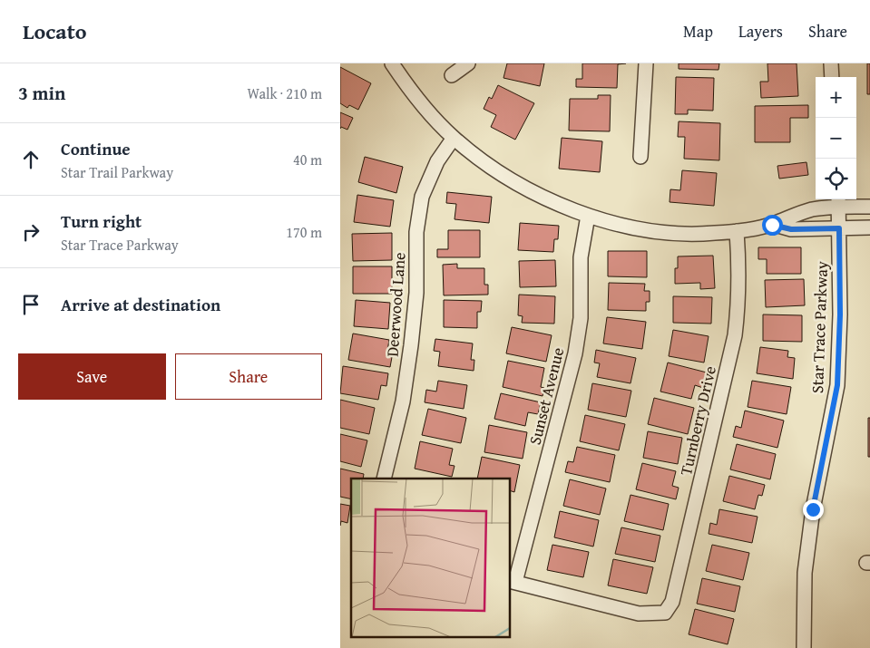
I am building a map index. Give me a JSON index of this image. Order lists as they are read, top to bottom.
{
  "streets": {
    "street": [
      "Deerwood Lane",
      "Star Trace Parkway",
      "Sunset Avenue",
      "Turnberry Drive"
    ]
  },
  "crossings": [
    ["Sunset Avenue", "Turnberry Drive"]
  ],
  "page": {
    "header": "Locato",
    "nav": ["Map", "Layers", "Share"],
    "heading": ["3 min", "Walk · 210 m"],
    "map_buttons": ["+", "−"],
    "list": [
      ["Continue", "Star Trail Parkway", "40 m"],
      ["Turn right", "Star Trace Parkway", "170 m"],
      "Arrive at destination"
    ],
    "buttons": ["Save", "Share"]
  }
}
